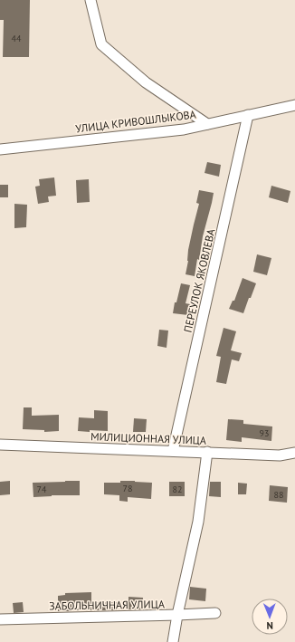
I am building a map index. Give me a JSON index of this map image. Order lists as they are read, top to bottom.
{
  "streets": {
    "street": [
      "УЛИЦА КРИВОШЛЫКОВА",
      "ПЕРЕУЛОК ЯКОВЛЕВА",
      "МИЛИЦИОННАЯ УЛИЦА",
      "ЗАБОЛЬНИЧНАЯ УЛИЦА"
    ]
  },
  "crossings": [
    ["УЛИЦА КРИВОШЛЫКОВА", "ПЕРЕУЛОК ЯКОВЛЕВА"],
    ["ПЕРЕУЛОК ЯКОВЛЕВА", "МИЛИЦИОННАЯ УЛИЦА"]
  ],
  "house_numbers": [
    "44",
    "93",
    "78",
    "74",
    "82",
    "88"
  ],
  "north": "bottom"
}
